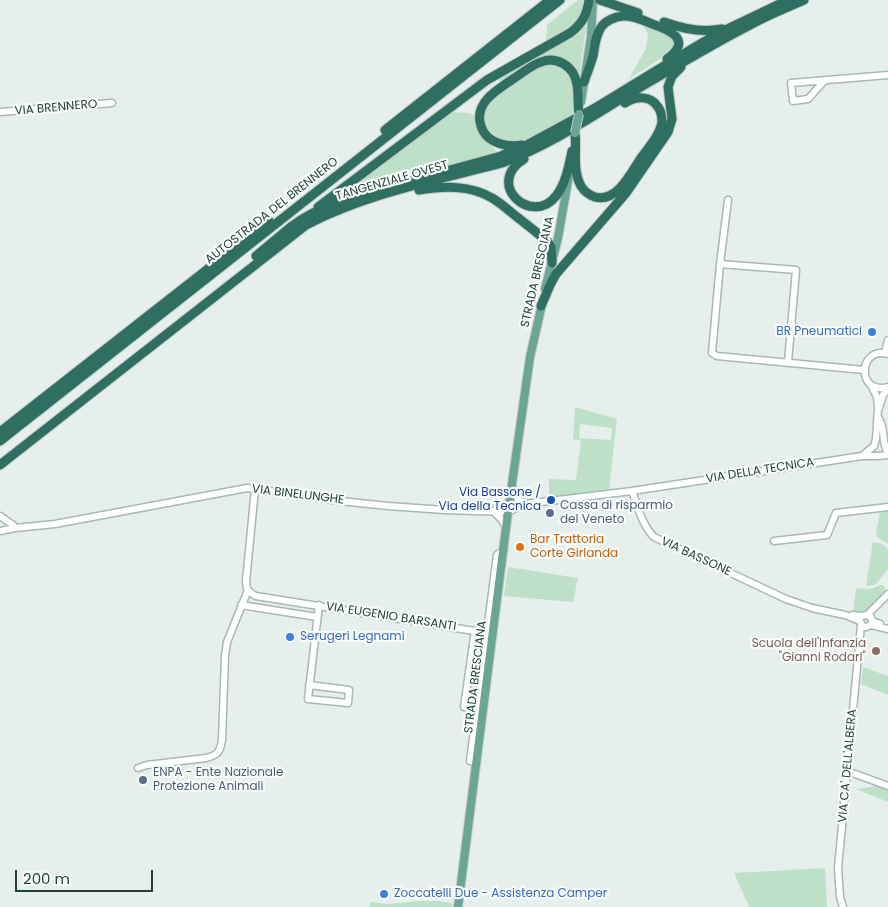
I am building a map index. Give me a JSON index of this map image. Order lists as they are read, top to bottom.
{
  "streets": {
    "highway": ["TANGENZIALE OVEST", "AUTOSTRADA DEL BRENNERO"],
    "main road": ["STRADA BRESCIANA"],
    "street": [
      "VIA BRENNERO",
      "VIA DELLA TECNICA",
      "VIA BINELUNGHE",
      "VIA BASSONE",
      "VIA EUGENIO BARSANTI",
      "VIA CA' DELL'ALBERA"
    ]
  },
  "crossings": [
    ["STRADA BRESCIANA", "VIA BINELUNGHE"],
    ["STRADA BRESCIANA", "VIA EUGENIO BARSANTI"],
    ["VIA DELLA TECNICA", "VIA BASSONE"],
    ["VIA BASSONE", "VIA CA' DELL'ALBERA"]
  ],
  "places": [
    "BR Pneumatici",
    "Via Bassone / Via della Tecnica",
    "Cassa di risparmio del Veneto",
    "Bar Trattoria Corte Girlanda",
    "Serugeri Legnami",
    "Scuola dell'Infanzia \"Gianni Rodari\"",
    "ENPA - Ente Nazionale Protezione Animali",
    "Zoccatelli Due - Assistenza Camper"
  ],
  "scale_bar": "200 m"
}
